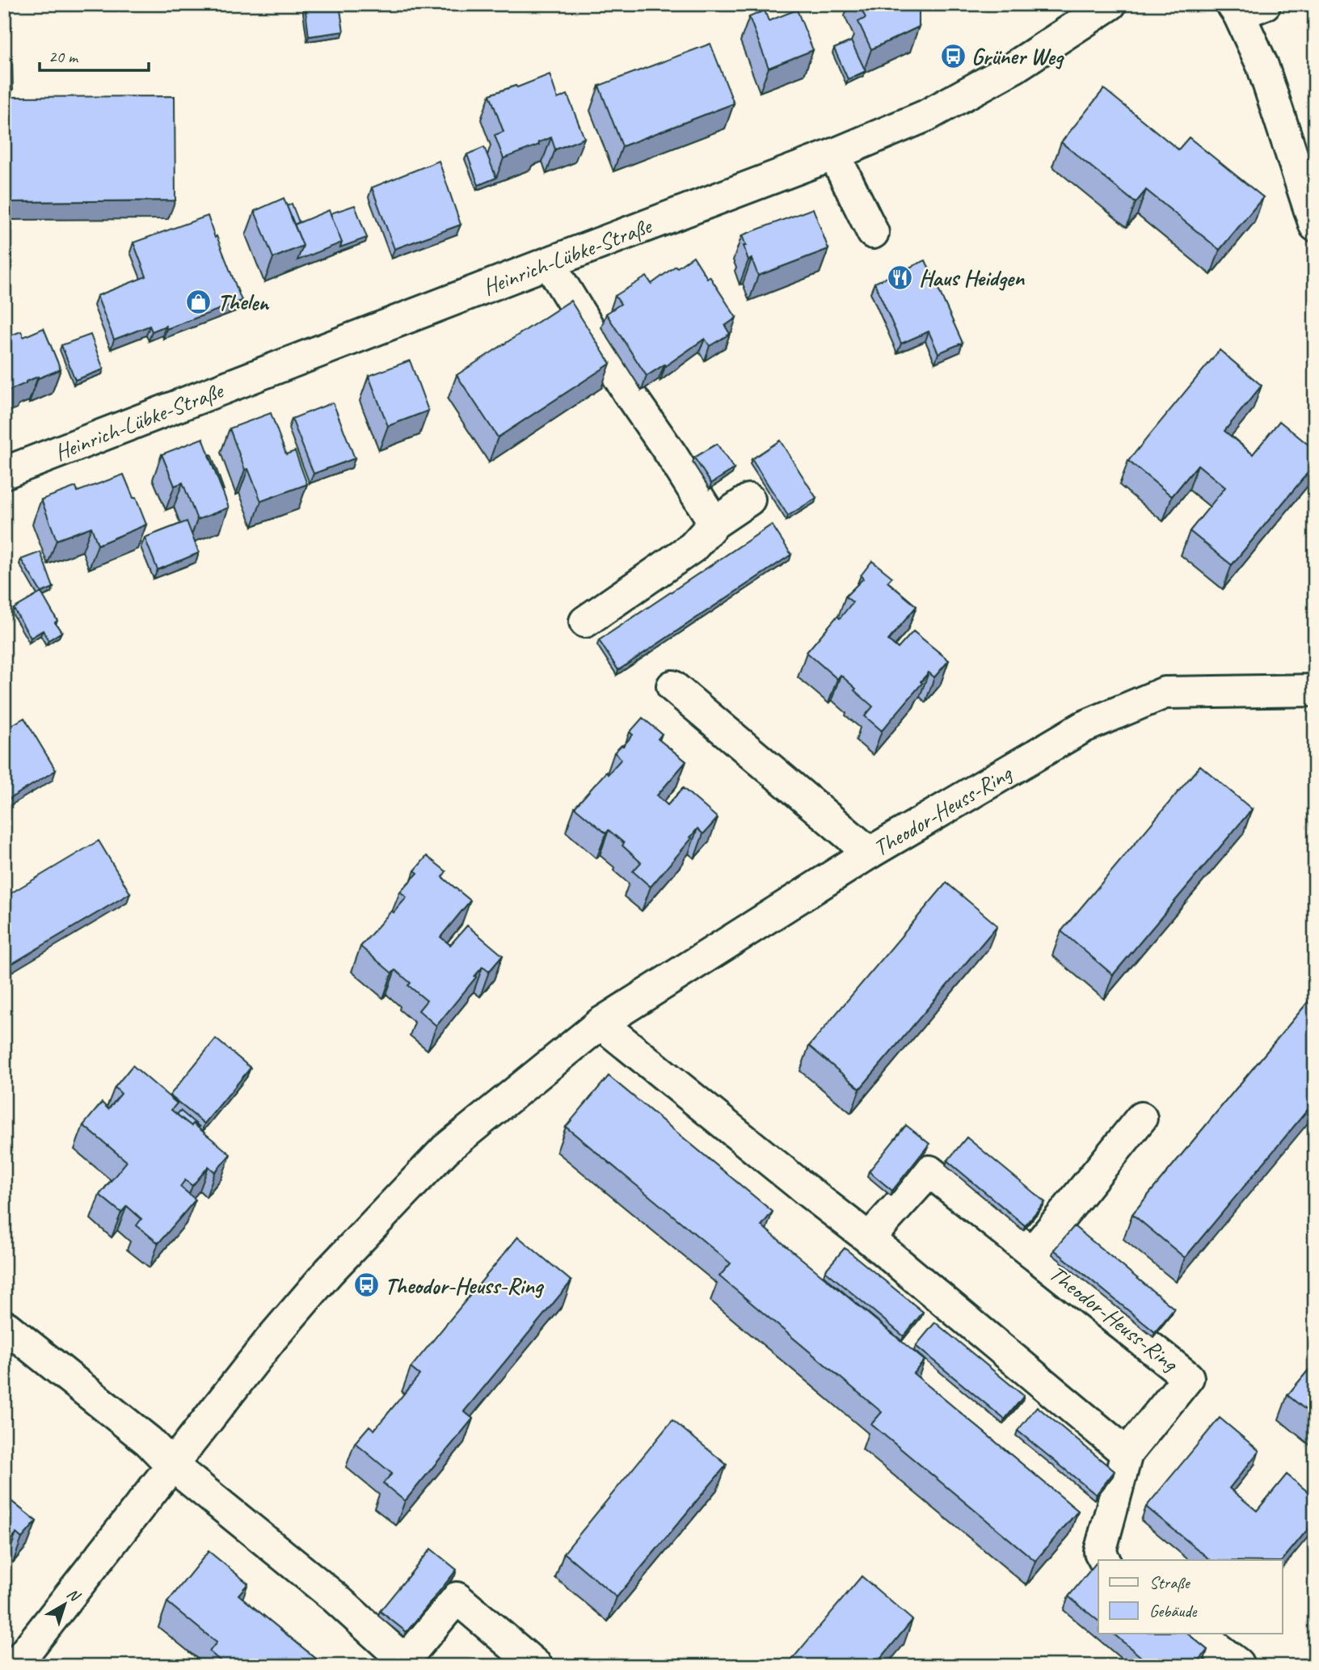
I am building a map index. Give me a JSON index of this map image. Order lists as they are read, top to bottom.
{
  "streets": {
    "street": ["Heinrich-Lübke-Straße", "Theodor-Heuss-Ring"]
  },
  "places": {
    "bus stop": ["Grüner Weg", "Theodor-Heuss-Ring"],
    "restaurant": ["Haus Heidgen"],
    "shop": ["Thelen"]
  },
  "legend": ["Straße", "Gebäude"],
  "scale_bar": "20 m",
  "north": "top right"
}
